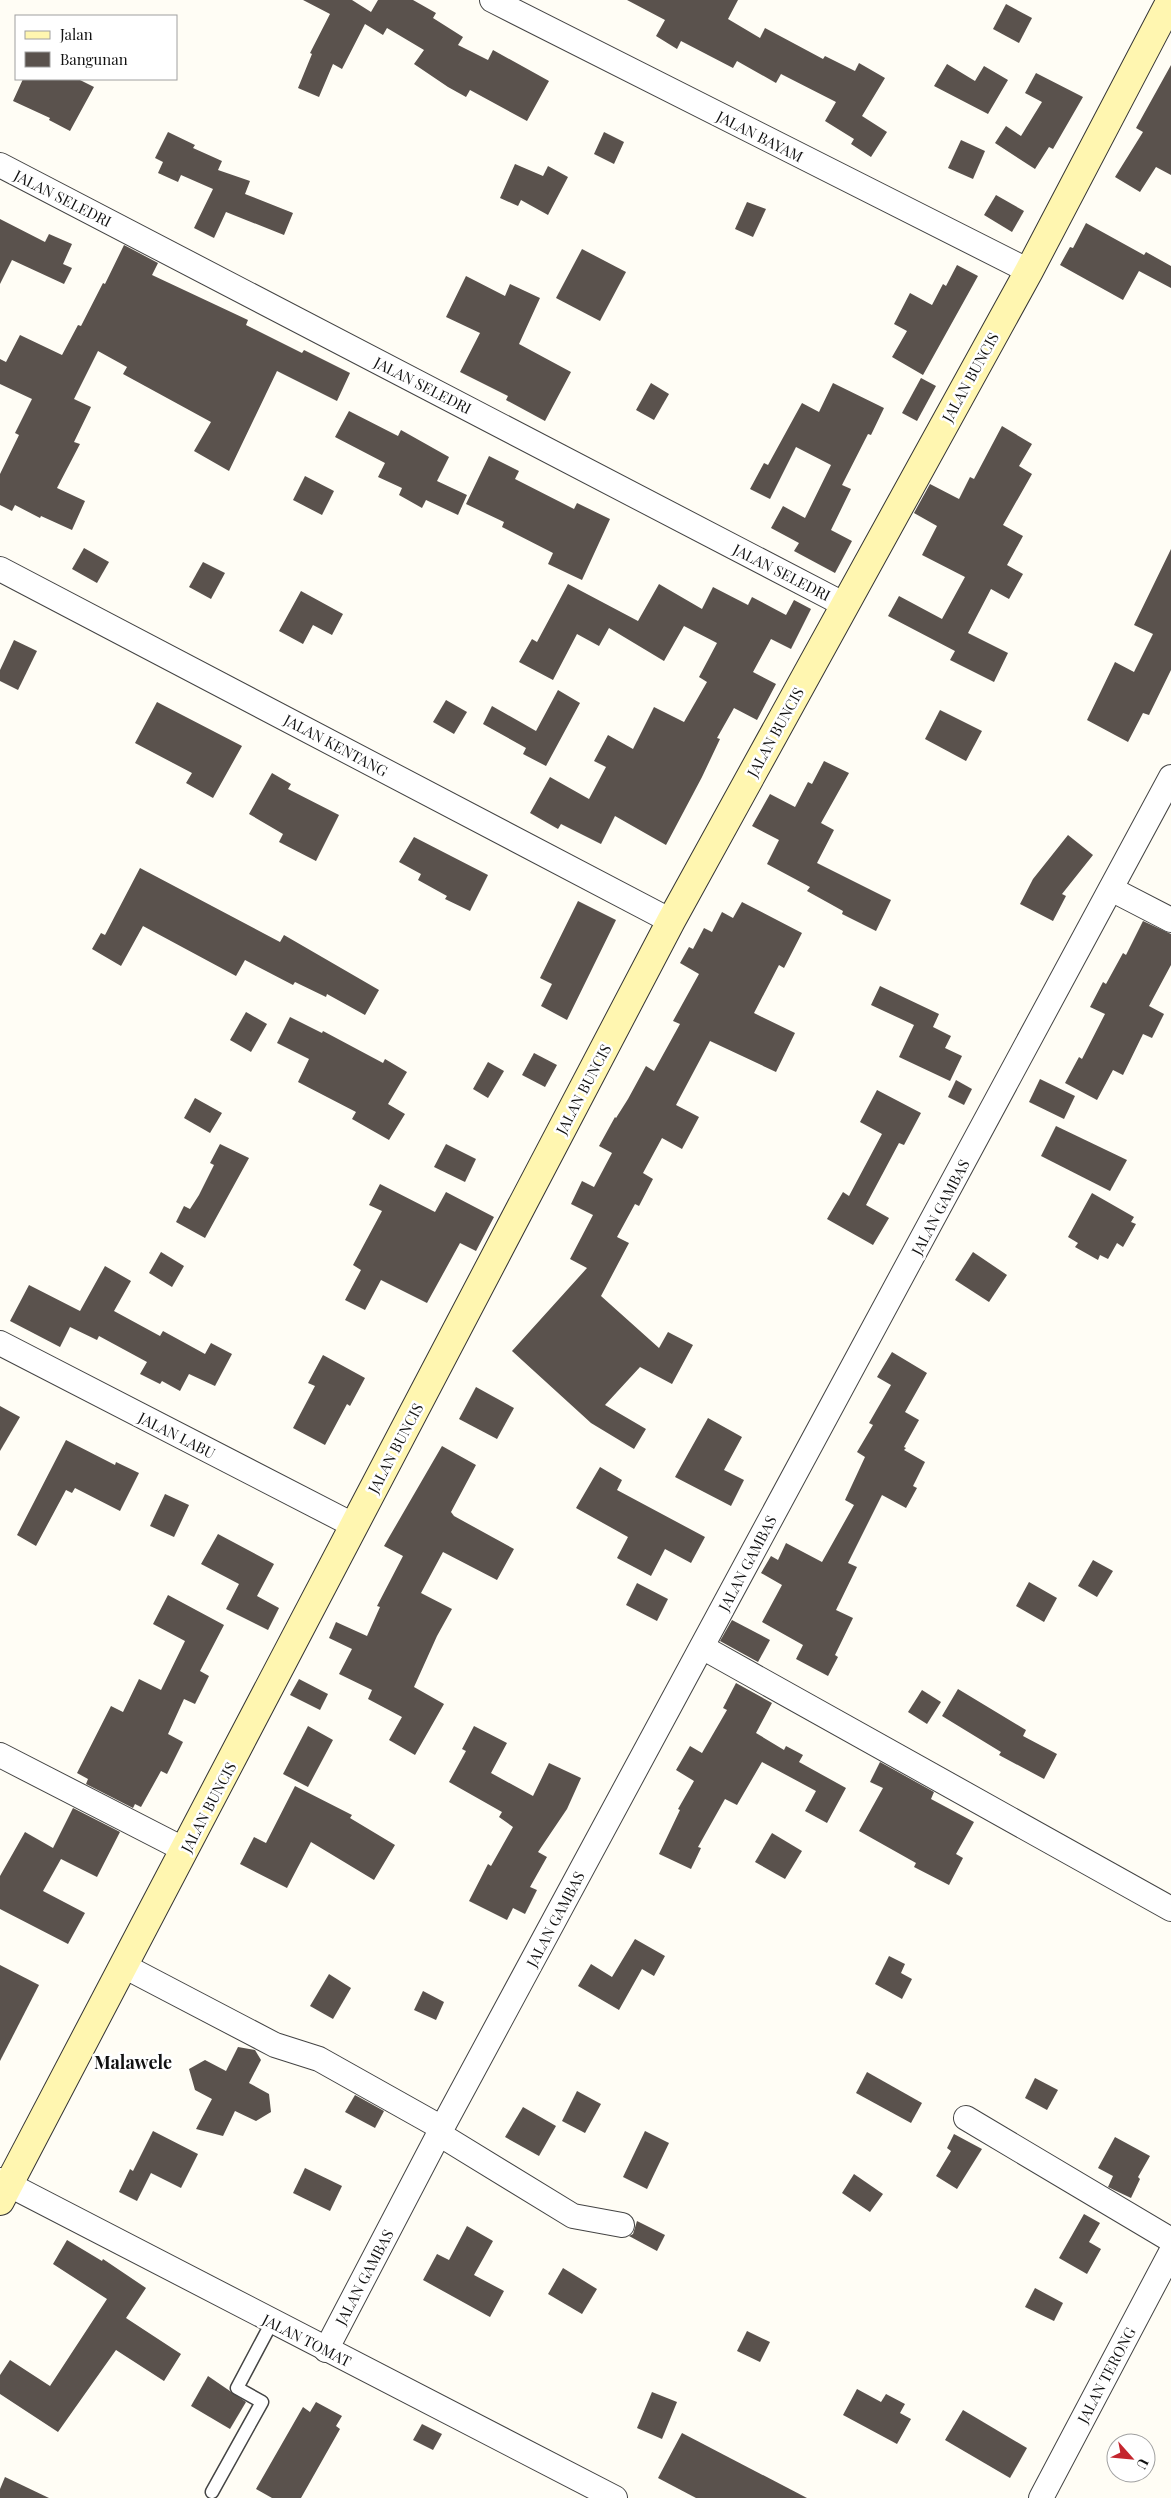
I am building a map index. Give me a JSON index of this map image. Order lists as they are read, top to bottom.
{
  "streets": {
    "street": [
      "JALAN BAYAM",
      "JALAN SELEDRI",
      "JALAN BUNCIS",
      "JALAN KENTANG",
      "JALAN GAMBAS",
      "JALAN LABU",
      "JALAN TOMAT",
      "JALAN TERONG"
    ]
  },
  "crossings": [
    ["JALAN BAYAM", "JALAN BUNCIS"],
    ["JALAN SELEDRI", "JALAN BUNCIS"],
    ["JALAN BUNCIS", "JALAN KENTANG"],
    ["JALAN BUNCIS", "JALAN LABU"],
    ["JALAN BUNCIS", "JALAN TOMAT"],
    ["JALAN GAMBAS", "JALAN TOMAT"]
  ],
  "districts": ["Malawele"],
  "legend": ["Jalan", "Bangunan"],
  "north": "bottom right"
}
